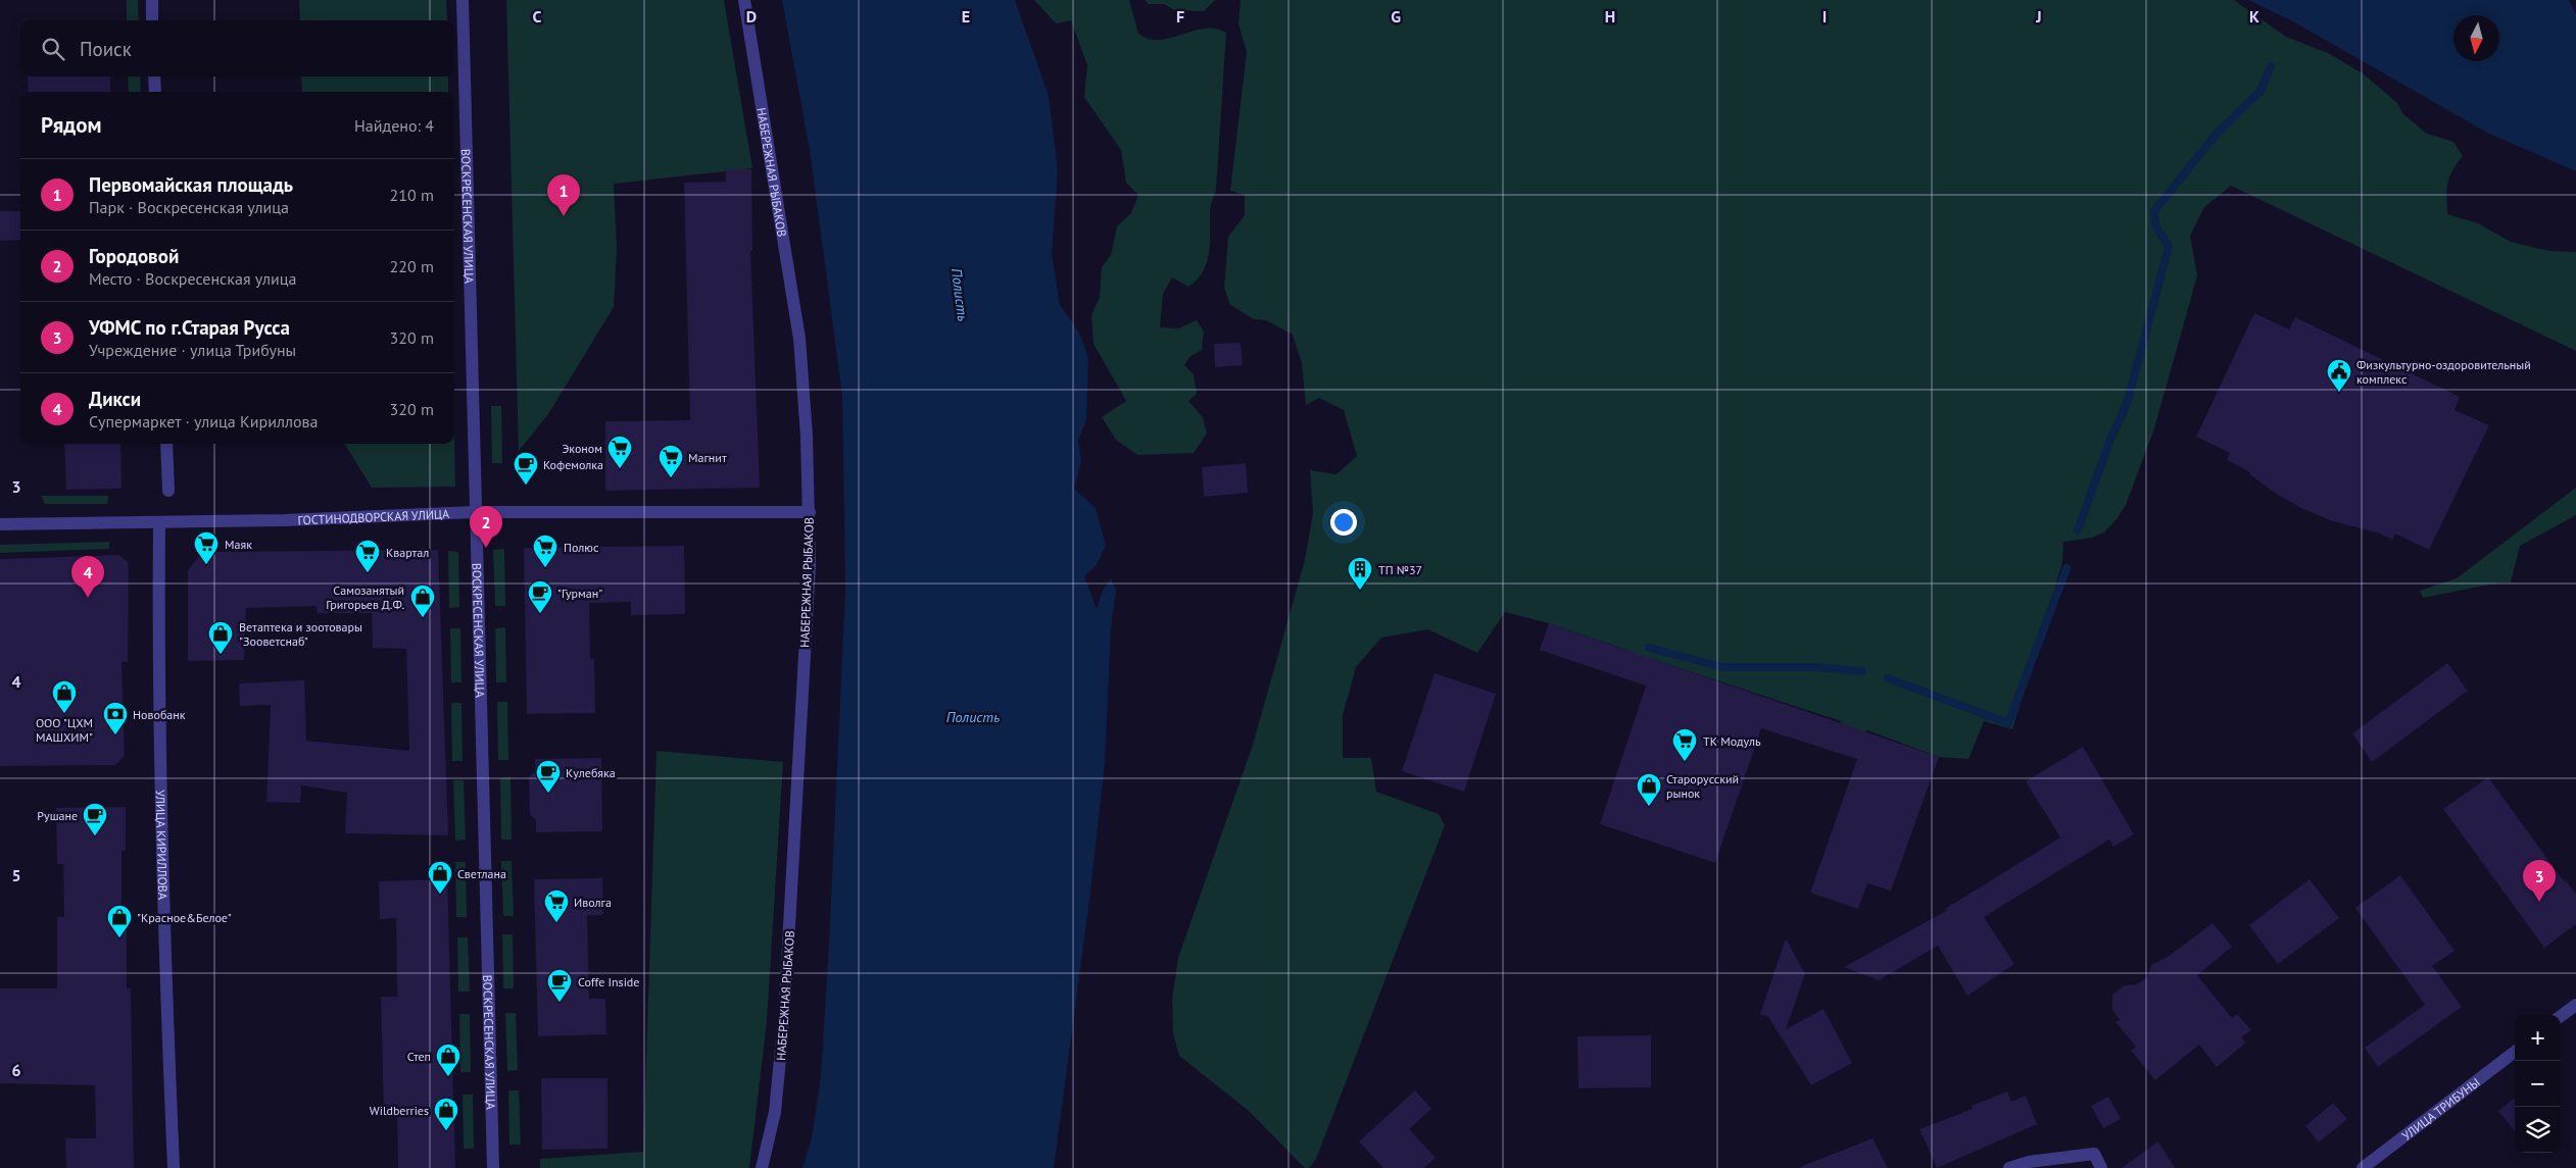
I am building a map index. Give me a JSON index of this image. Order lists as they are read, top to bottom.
{
  "streets": {
    "street": [
      "НАБЕРЕЖНАЯ РЫБАКОВ",
      "ВОСКРЕСЕНСКАЯ УЛИЦА",
      "ГОСТИНОДВОРСКАЯ УЛИЦА",
      "УЛИЦА КИРИЛЛОВА",
      "УЛИЦА ТРИБУНЫ"
    ]
  },
  "crossings": [
    ["НАБЕРЕЖНАЯ РЫБАКОВ", "ГОСТИНОДВОРСКАЯ УЛИЦА"],
    ["ВОСКРЕСЕНСКАЯ УЛИЦА", "ГОСТИНОДВОРСКАЯ УЛИЦА"],
    ["ГОСТИНОДВОРСКАЯ УЛИЦА", "УЛИЦА КИРИЛЛОВА"]
  ],
  "water": ["Полисть"],
  "places": {
    "public building": ["Физкультурно-оздоровительный комплекс"],
    "supermarket": [
      "Эконом",
      "Магнит",
      "Маяк",
      "Полюс",
      "Квартал",
      "ТК Модуль",
      "Иволга"
    ],
    "cafe": [
      "Кофемолка",
      "\"Гурман\"",
      "Кулебяка",
      "Рушане",
      "Coffe Inside"
    ],
    "building": ["ТП №37"],
    "shop": [
      "Самозанятый Григорьев Д.Ф.",
      "Ветаптека и зоотовары \"Зооветснаб\"",
      "ООО \"ЦХМ МАШХИМ\"",
      "Старорусский рынок",
      "Светлана",
      "\"Красное&Белое\"",
      "Степ",
      "Wildberries"
    ],
    "bank": ["Новобанк"]
  },
  "north": "bottom",
  "page": {
    "search": "Поиск",
    "heading": ["Рядом", "Найдено: 4"],
    "list": [
      {
        "mark": "1",
        "name": "Первомайская площадь",
        "note": "Парк · Воскресенская улица",
        "value": "210 m"
      },
      {
        "mark": "2",
        "name": "Городовой",
        "note": "Место · Воскресенская улица",
        "value": "220 m"
      },
      {
        "mark": "3",
        "name": "УФМС по г.Старая Русса",
        "note": "Учреждение · улица Трибуны",
        "value": "320 m"
      },
      {
        "mark": "4",
        "name": "Дикси",
        "note": "Супермаркет · улица Кириллова",
        "value": "320 m"
      }
    ],
    "pins": [
      "1",
      "2",
      "4",
      "3"
    ],
    "map_buttons": ["+", "−"]
  },
  "grid": {
    "columns": [
      "C",
      "D",
      "E",
      "F",
      "G",
      "H",
      "I",
      "J",
      "K"
    ],
    "rows": [
      "3",
      "4",
      "5",
      "6"
    ]
  }
}
